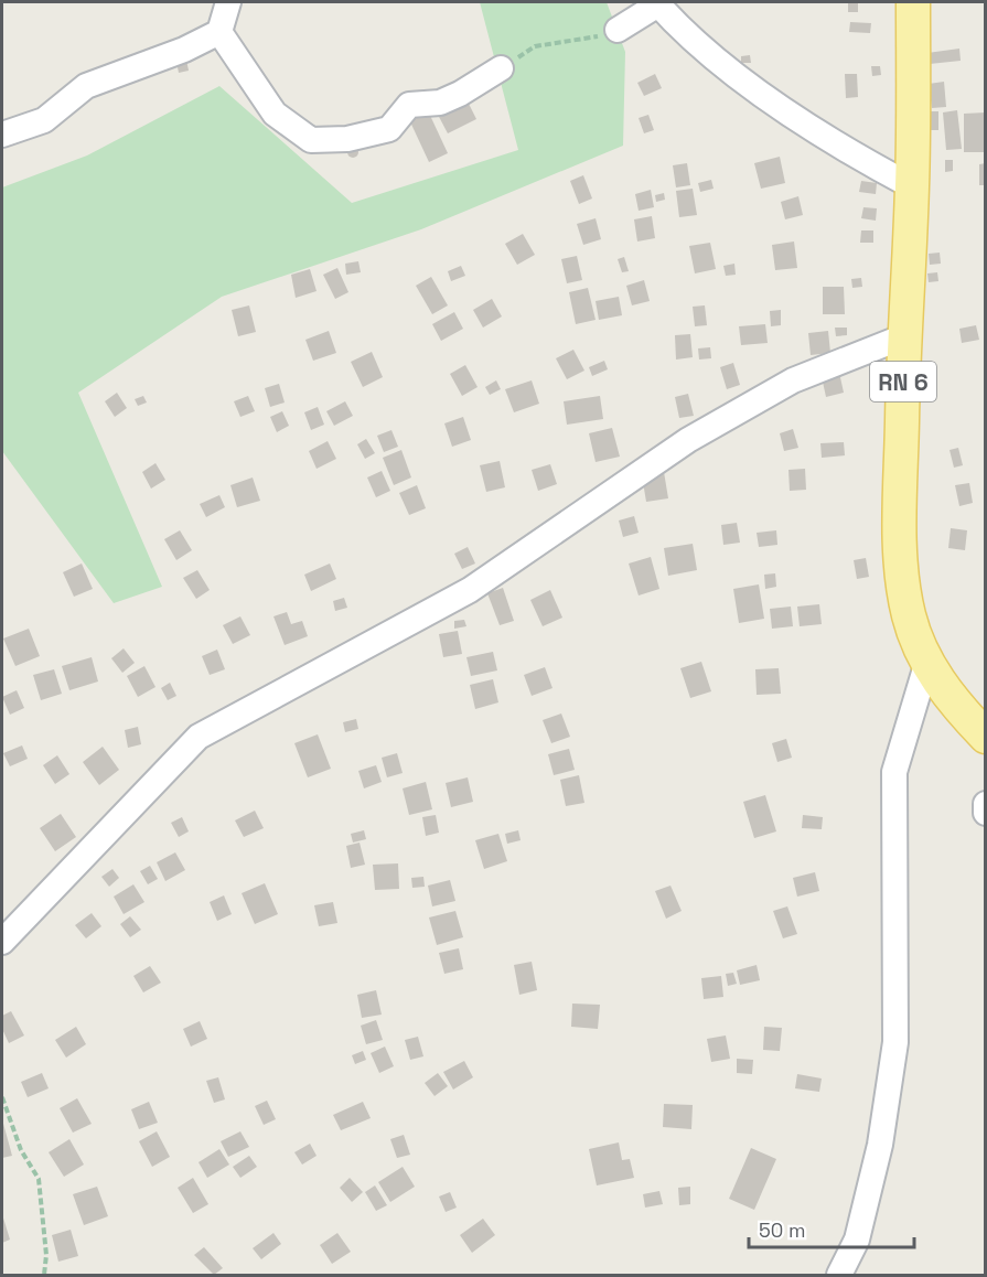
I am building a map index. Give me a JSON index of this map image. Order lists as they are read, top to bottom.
{
  "streets": {
    "main road": ["RN 6"]
  },
  "scale_bar": "50 m"
}
